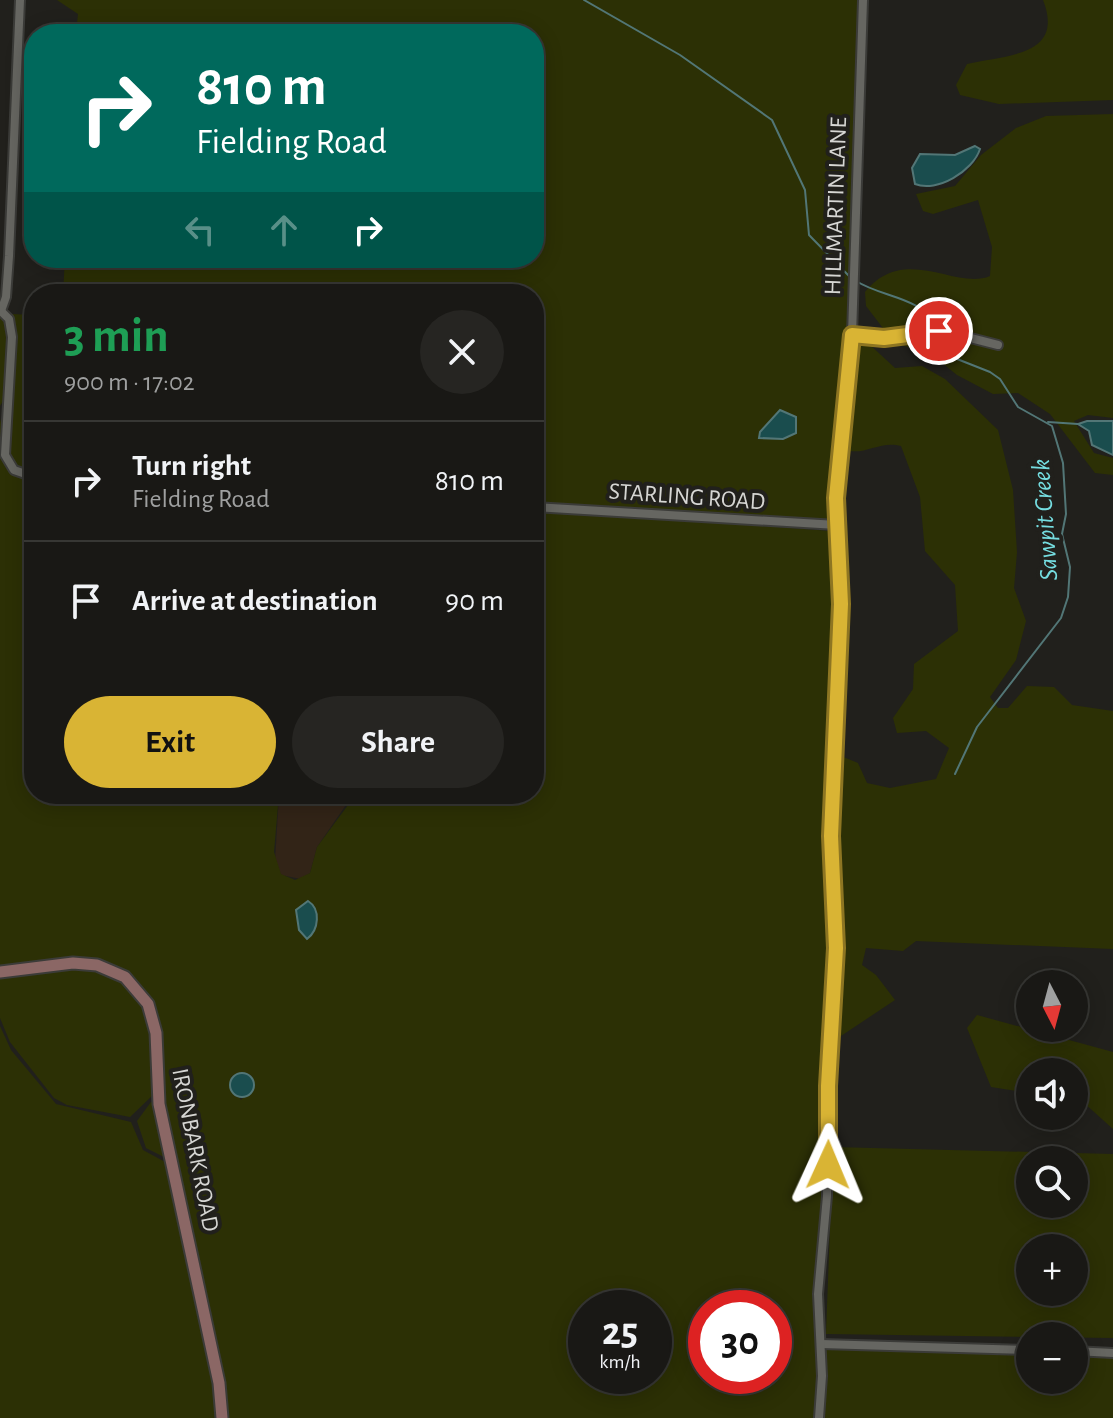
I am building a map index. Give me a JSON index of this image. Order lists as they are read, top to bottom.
{
  "streets": {
    "street": ["HILLMARTIN LANE", "STARLING ROAD", "IRONBARK ROAD"]
  },
  "crossings": [
    ["HILLMARTIN LANE", "STARLING ROAD"]
  ],
  "water": ["Sawpit Creek"],
  "north": "bottom",
  "page": {
    "turn": ["810 m", "Fielding Road"],
    "heading": ["3 min", "900 m · 17:02"],
    "list": [
      {
        "name": "Turn right",
        "note": "Fielding Road",
        "value": "810 m"
      },
      {
        "name": "Arrive at destination",
        "value": "90 m"
      }
    ],
    "buttons": ["Exit", "Share"],
    "map_buttons": ["+", "−"],
    "speed": "25 km/h",
    "limit": "30"
  }
}
